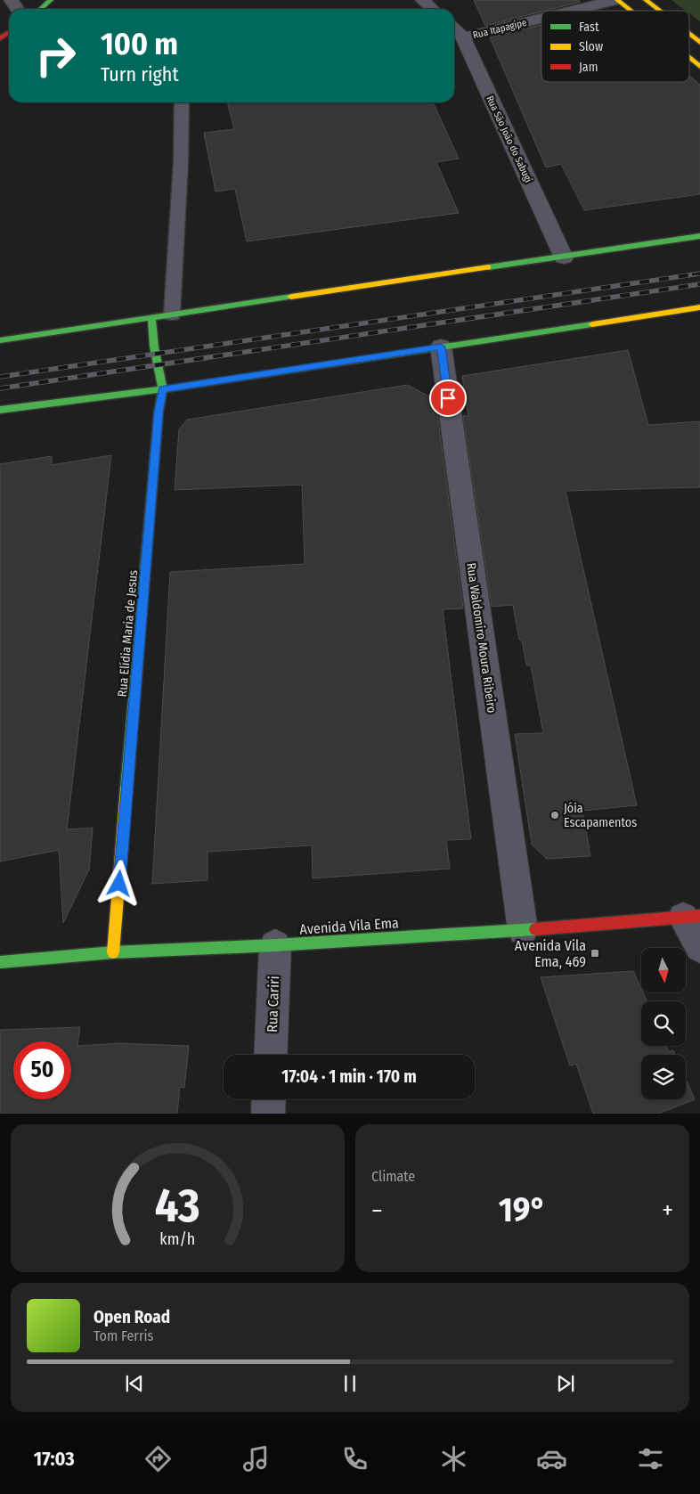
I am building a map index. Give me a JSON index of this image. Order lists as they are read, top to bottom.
{
  "streets": {
    "main road": ["Rua Elídia Maria de Jesus", "Avenida Vila Ema"],
    "street": [
      "Rua Itapagipe",
      "Rua São João do Sabugi",
      "Rua Waldomiro Moura Ribeiro",
      "Rua Cariri"
    ]
  },
  "crossings": [
    ["Rua Itapagipe", "Rua São João do Sabugi"],
    ["Rua Elídia Maria de Jesus", "Avenida Vila Ema"],
    ["Rua Waldomiro Moura Ribeiro", "Avenida Vila Ema"],
    ["Avenida Vila Ema", "Rua Cariri"]
  ],
  "places": {
    "other": ["Jóia Escapamentos"],
    "transit": ["Avenida Vila Ema, 469"]
  },
  "legend": ["Fast", "Slow", "Jam"],
  "north": "bottom",
  "page": {
    "turn": ["100 m", "Turn right"],
    "limit": "50",
    "trip": "17:04 · 1 min · 170 m",
    "tile": "Climate",
    "heat": ["−", "19°", "+"],
    "song": ["Open Road", "Tom Ferris"],
    "tabs": "17:03",
    "gauge": ["43", "km/h"]
  }
}
